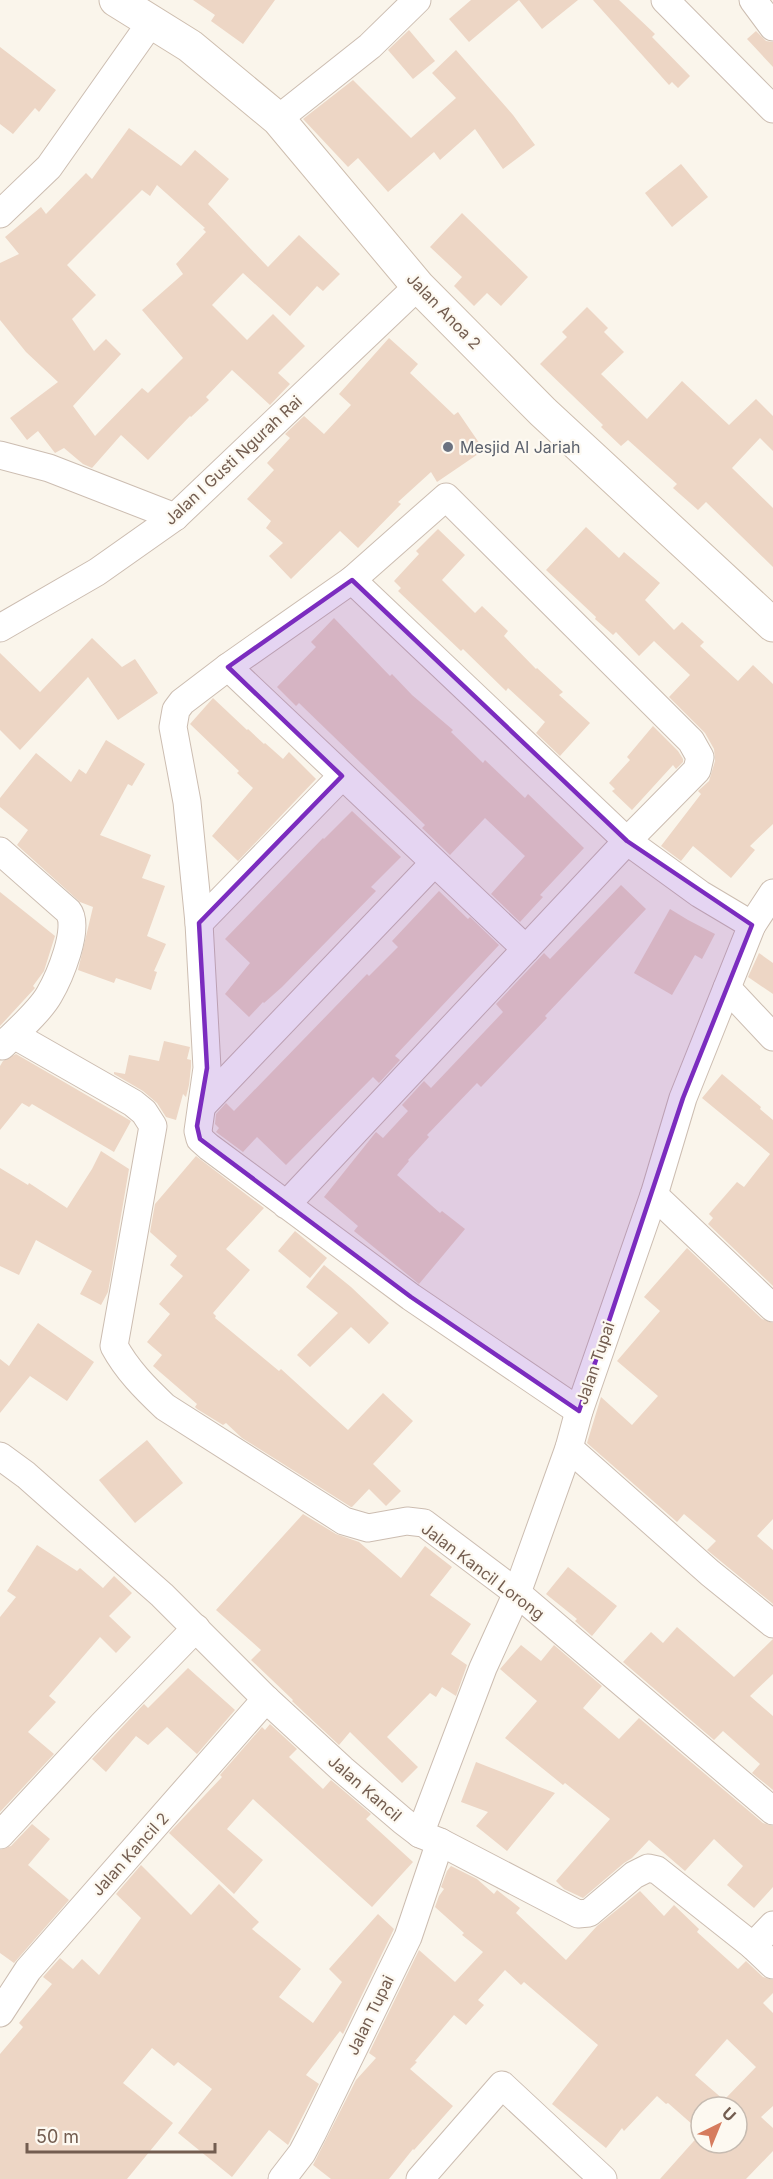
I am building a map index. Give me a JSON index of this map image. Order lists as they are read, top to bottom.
{
  "streets": {
    "street": [
      "Jalan Anoa 2",
      "Jalan I Gusti Ngurah Rai",
      "Jalan Tupai",
      "Jalan Kancil Lorong",
      "Jalan Kancil",
      "Jalan Kancil 2"
    ]
  },
  "crossings": [
    ["Jalan Anoa 2", "Jalan I Gusti Ngurah Rai"],
    ["Jalan Tupai", "Jalan Kancil Lorong"],
    ["Jalan Tupai", "Jalan Kancil"],
    ["Jalan Kancil", "Jalan Kancil 2"]
  ],
  "places": ["Mesjid Al Jariah"],
  "scale_bar": "50 m",
  "north": "top right"
}
